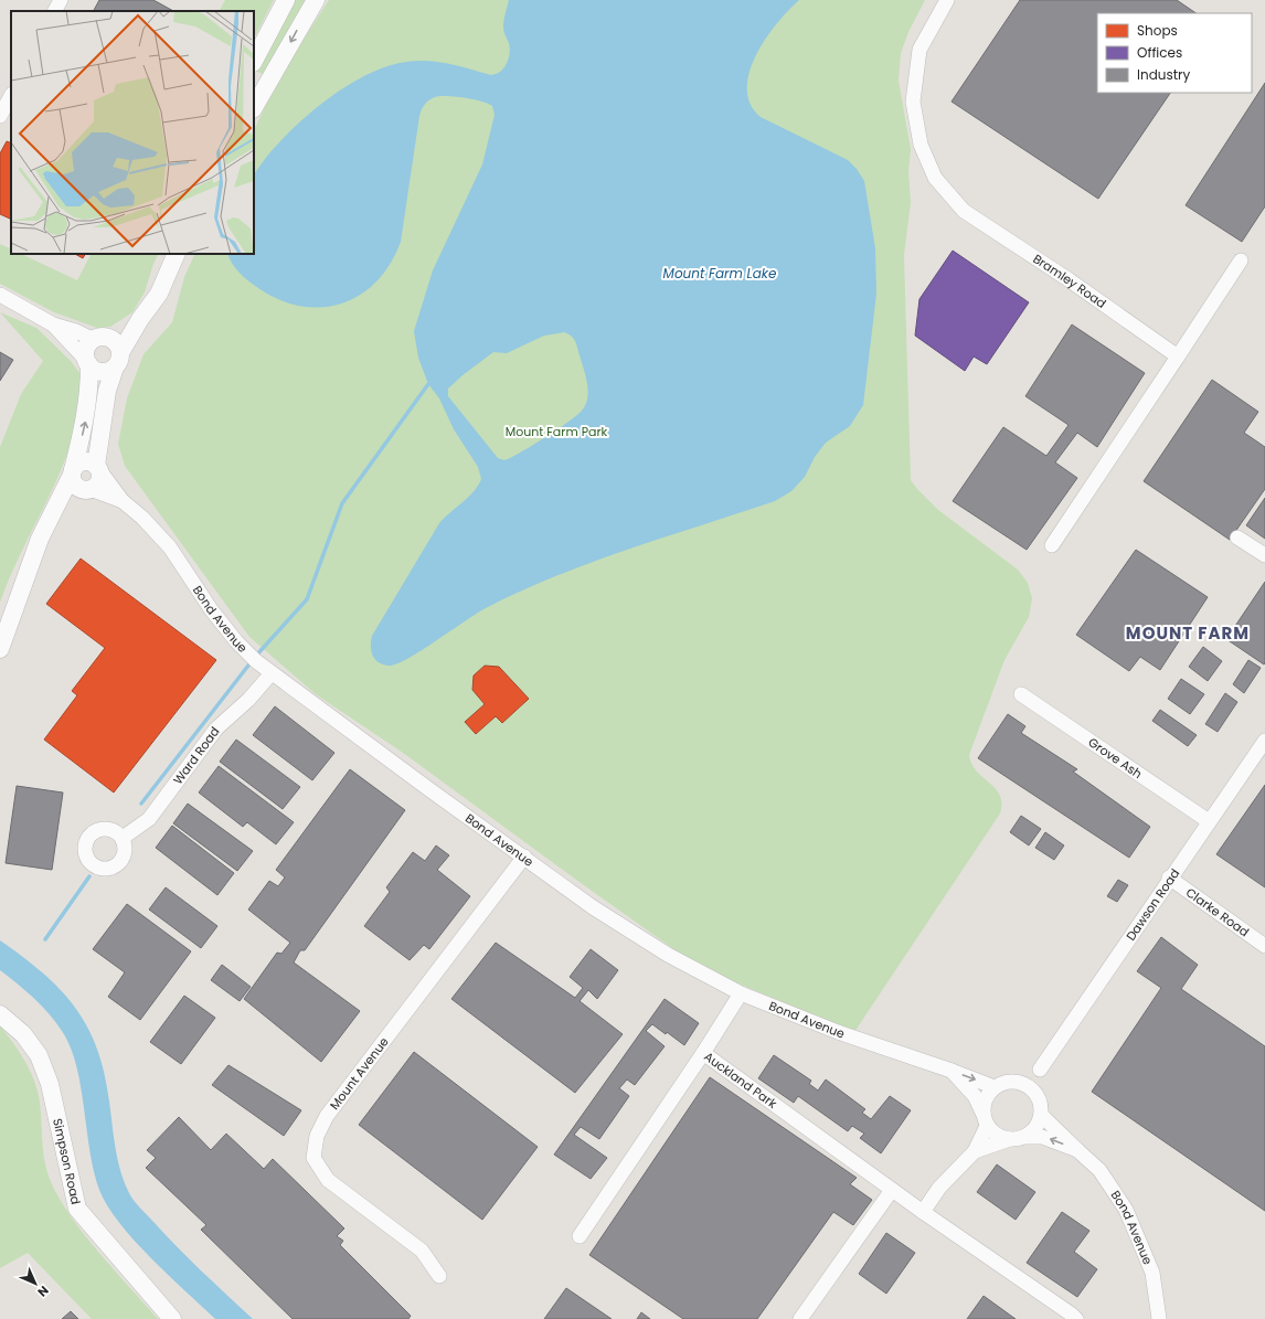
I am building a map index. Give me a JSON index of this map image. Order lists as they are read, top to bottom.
{
  "streets": {
    "street": [
      "Bramley Road",
      "Bond Avenue",
      "Ward Road",
      "Grove Ash",
      "Dawson Road",
      "Clarke Road",
      "Mount Avenue",
      "Auckland Park",
      "Simpson Road"
    ]
  },
  "crossings": [
    ["Bond Avenue", "Ward Road"],
    ["Bond Avenue", "Dawson Road"],
    ["Bond Avenue", "Mount Avenue"],
    ["Grove Ash", "Dawson Road"],
    ["Dawson Road", "Clarke Road"]
  ],
  "districts": ["MOUNT FARM"],
  "water": ["Mount Farm Lake"],
  "parks": ["Mount Farm Park"],
  "legend": ["Shops", "Offices", "Industry"],
  "north": "bottom right"
}
